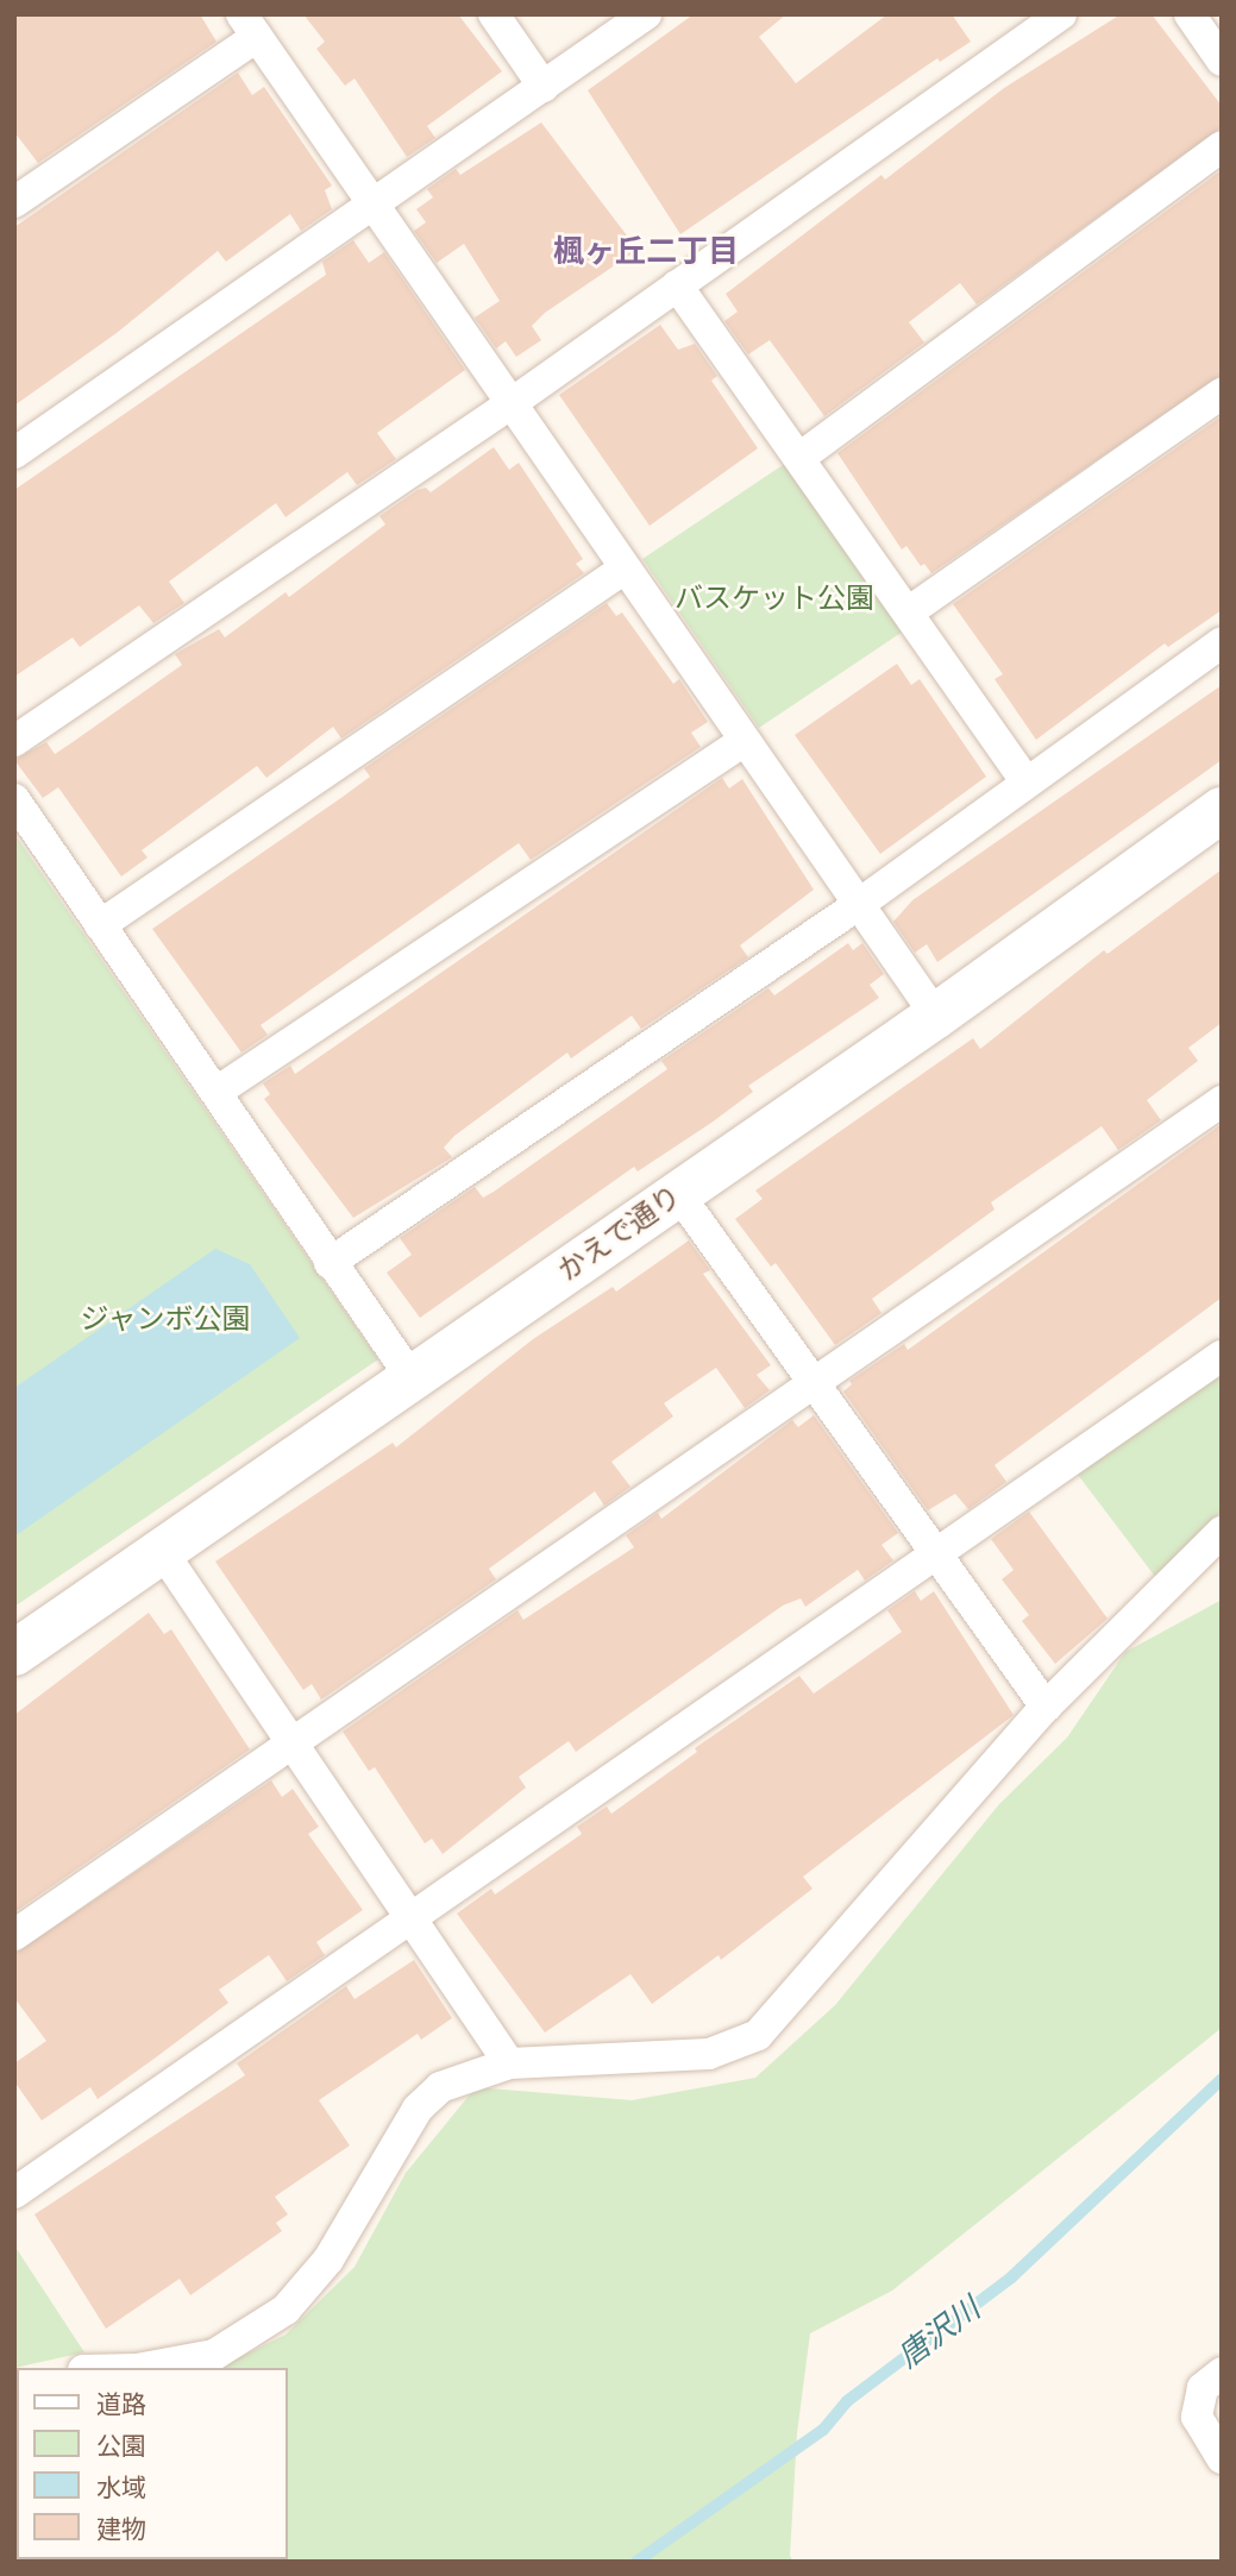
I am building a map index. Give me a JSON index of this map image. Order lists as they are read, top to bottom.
{
  "streets": {
    "street": ["かえで通り"]
  },
  "districts": ["楓ヶ丘二丁目"],
  "water": ["唐沢川"],
  "parks": ["バスケット公園", "ジャンボ公園"],
  "legend": [
    "道路",
    "公園",
    "水域",
    "建物"
  ]
}
